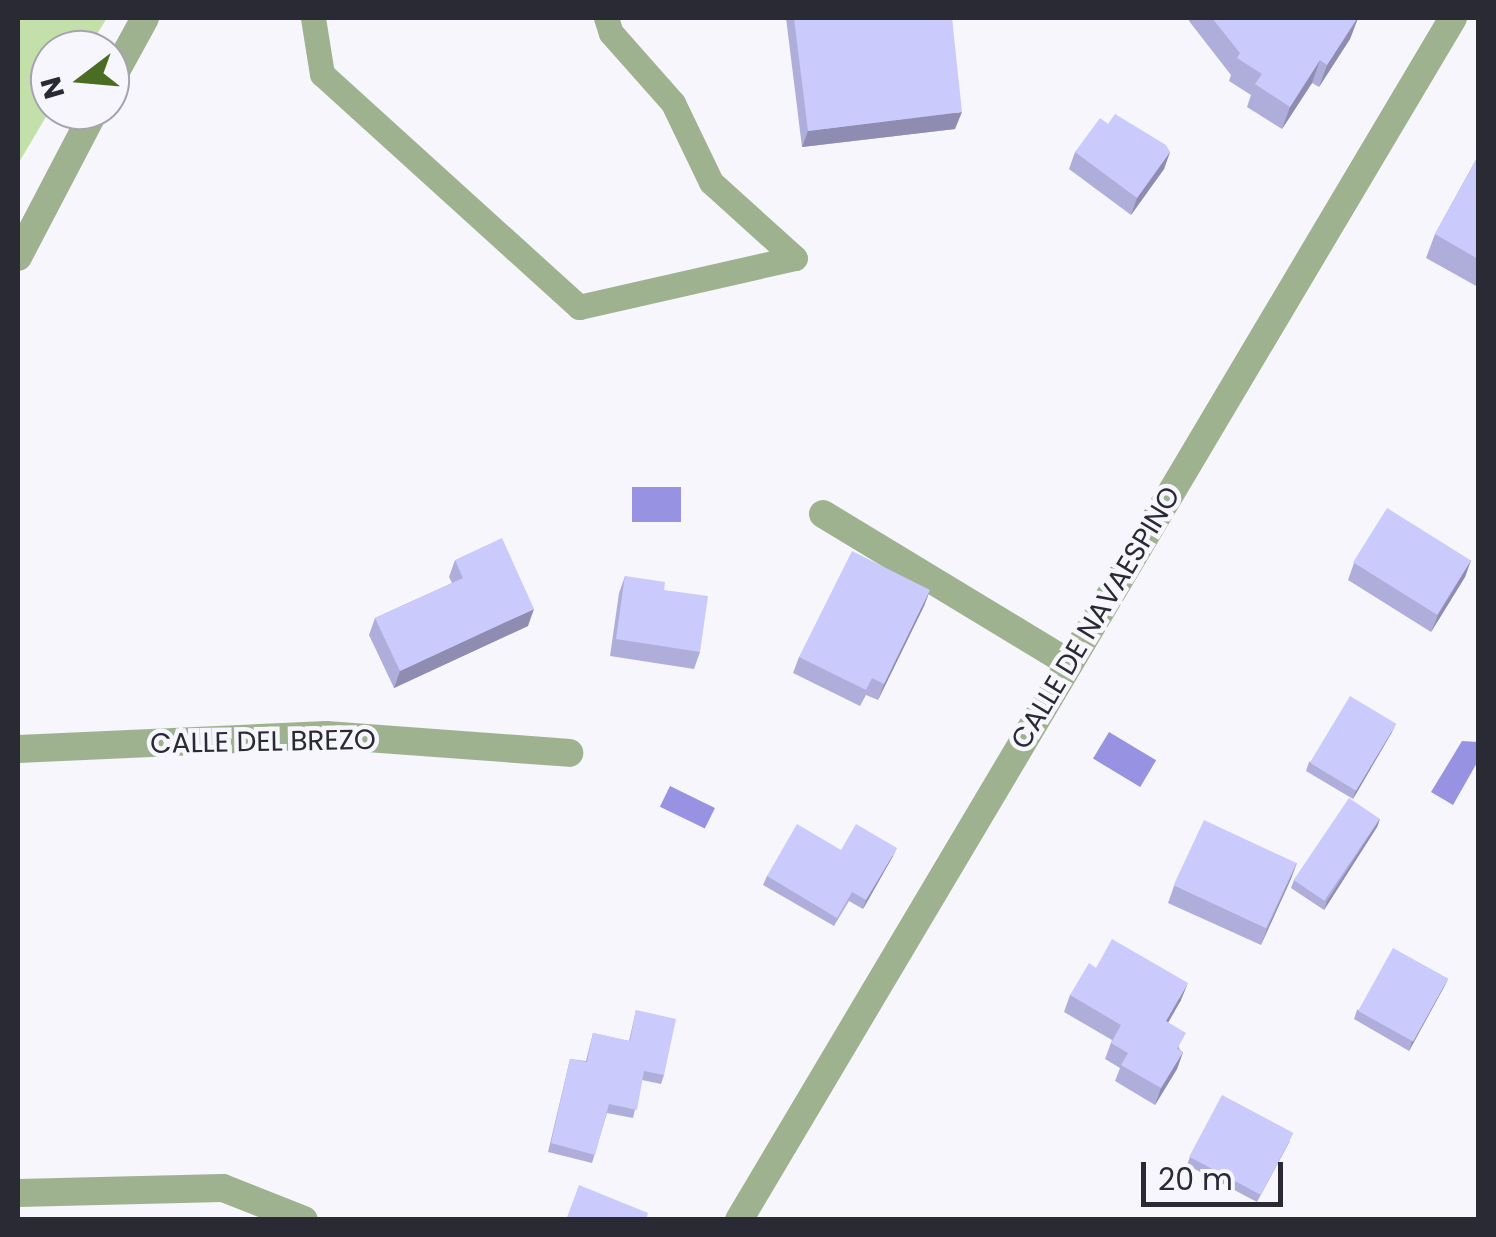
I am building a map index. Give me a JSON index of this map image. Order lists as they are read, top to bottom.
{
  "streets": {
    "street": ["CALLE DE NAVAESPINO", "CALLE DEL BREZO"]
  },
  "scale_bar": "20 m",
  "north": "left"
}
